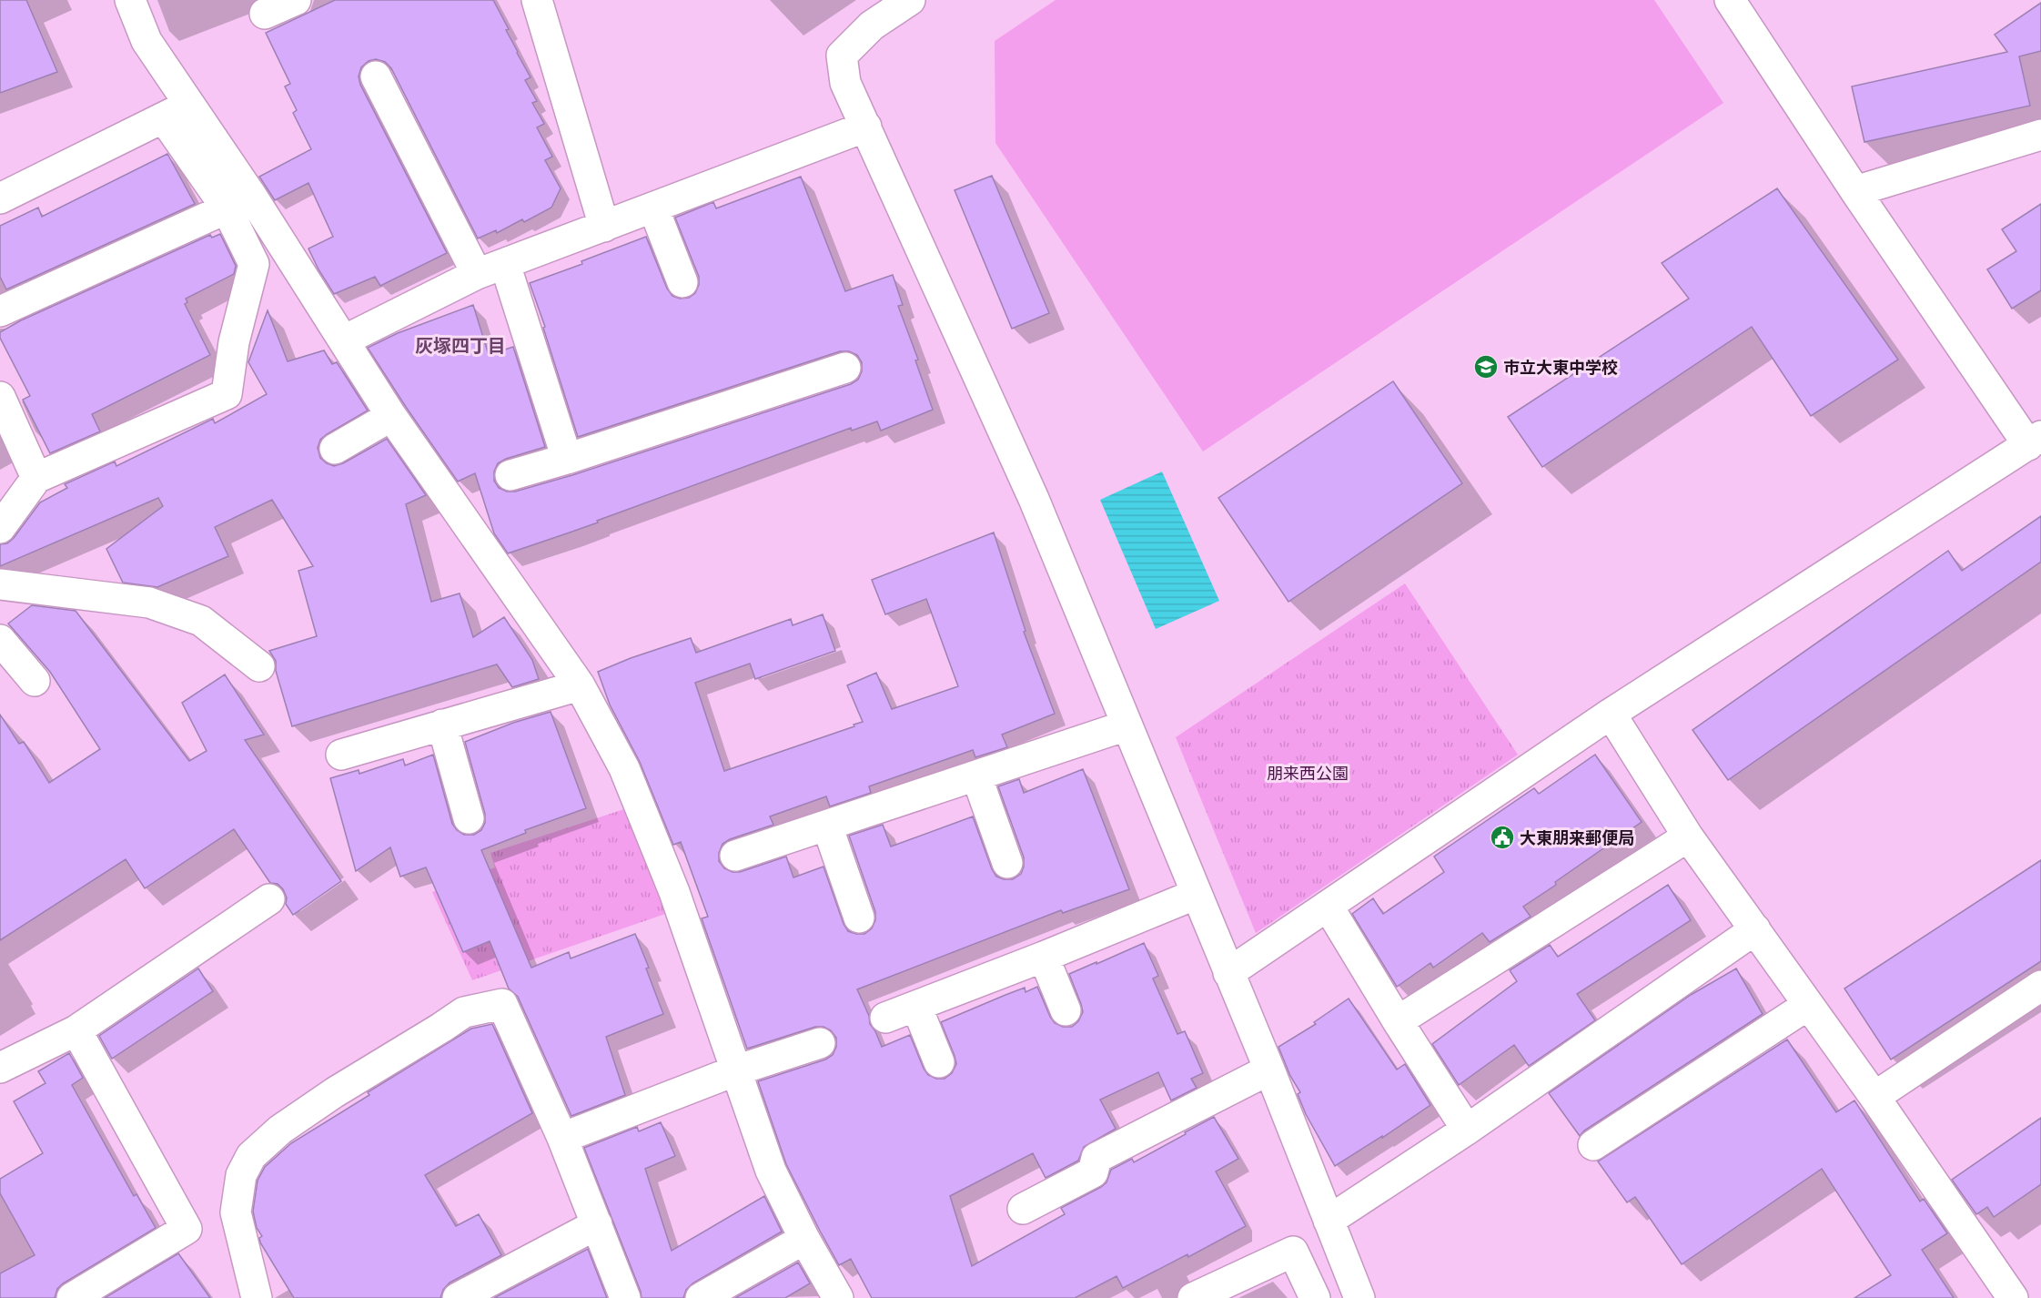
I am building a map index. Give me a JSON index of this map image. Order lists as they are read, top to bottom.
{
  "districts": ["灰塚四丁目"],
  "parks": ["朋来西公園"],
  "places": {
    "school or university": ["市立大東中学校"],
    "public building": ["大東朋来郵便局"]
  }
}
